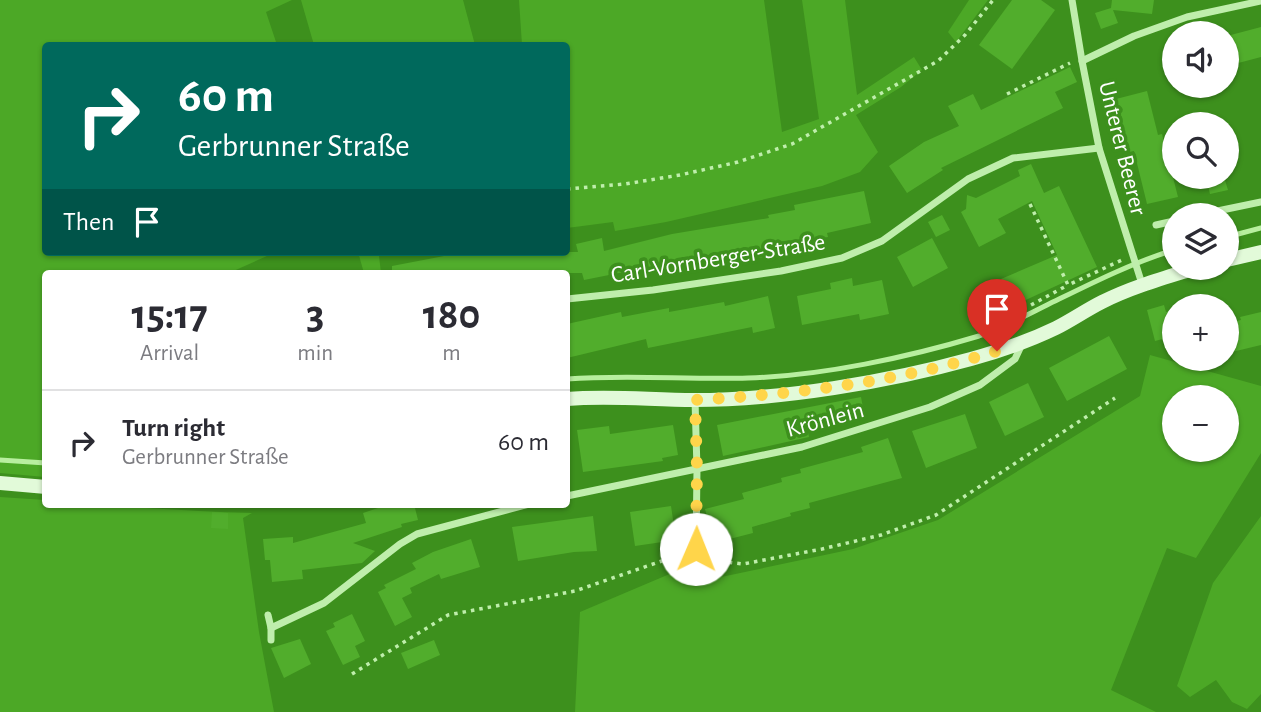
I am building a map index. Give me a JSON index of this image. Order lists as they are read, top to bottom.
{
  "streets": {
    "street": ["Unterer Beerer", "Carl-Vornberger-Straße", "Krönlein"]
  },
  "crossings": [
    ["Unterer Beerer", "Carl-Vornberger-Straße"]
  ],
  "page": {
    "map_buttons": ["+", "−"],
    "turn": ["60 m", "Gerbrunner Straße"],
    "then": "Then",
    "eta": [
      "15:17",
      "Arrival",
      "3",
      "min",
      "180",
      "m"
    ],
    "list": [
      {
        "name": "Turn right",
        "note": "Gerbrunner Straße",
        "value": "60 m"
      }
    ]
  }
}
